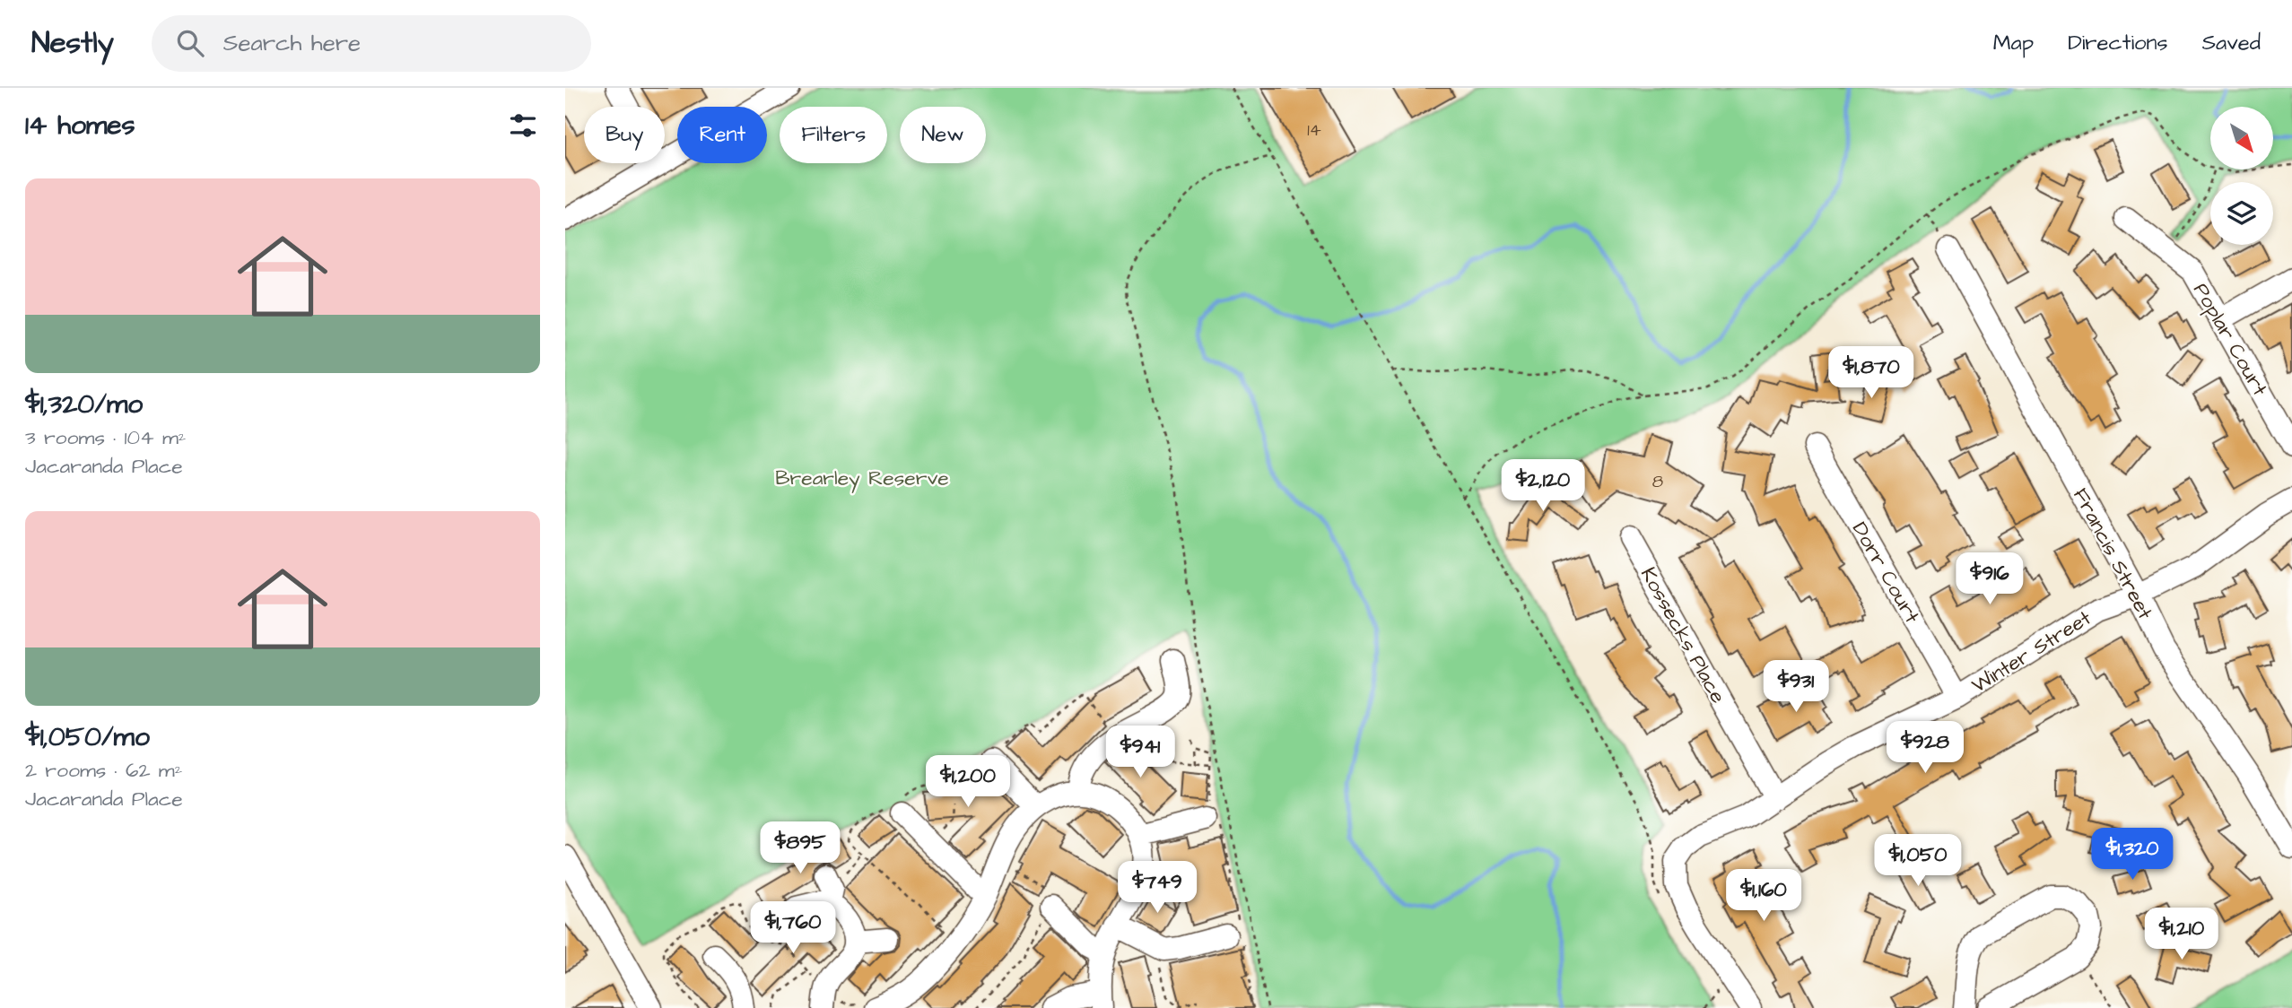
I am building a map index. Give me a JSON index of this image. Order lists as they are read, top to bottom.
{
  "streets": {
    "street": [
      "Poplar Court",
      "Francis Street",
      "Dorr Court",
      "Kossecks Place",
      "Winter Street"
    ]
  },
  "crossings": [
    ["Francis Street", "Winter Street"],
    ["Dorr Court", "Winter Street"],
    ["Kossecks Place", "Winter Street"]
  ],
  "parks": ["Brearley Reserve"],
  "house_numbers": ["14", "8"],
  "north": "bottom right",
  "page": {
    "header": "Nestly",
    "search": "Search here",
    "nav": ["Map", "Directions", "Saved"],
    "heading": "14 homes",
    "chip": [
      "Buy",
      "Rent",
      "Filters",
      "New"
    ],
    "list": [
      {
        "name": "$1,320/mo",
        "note": "3 rooms · 104 m² · Jacaranda Place"
      },
      {
        "name": "$1,050/mo",
        "note": "2 rooms · 62 m² · Jacaranda Place"
      }
    ],
    "price": [
      "$1,870",
      "$2,120",
      "$916",
      "$931",
      "$928",
      "$941",
      "$1,200",
      "$895",
      "$1,320",
      "$1,050",
      "$749",
      "$1,160",
      "$1,760",
      "$1,210"
    ]
  }
}
